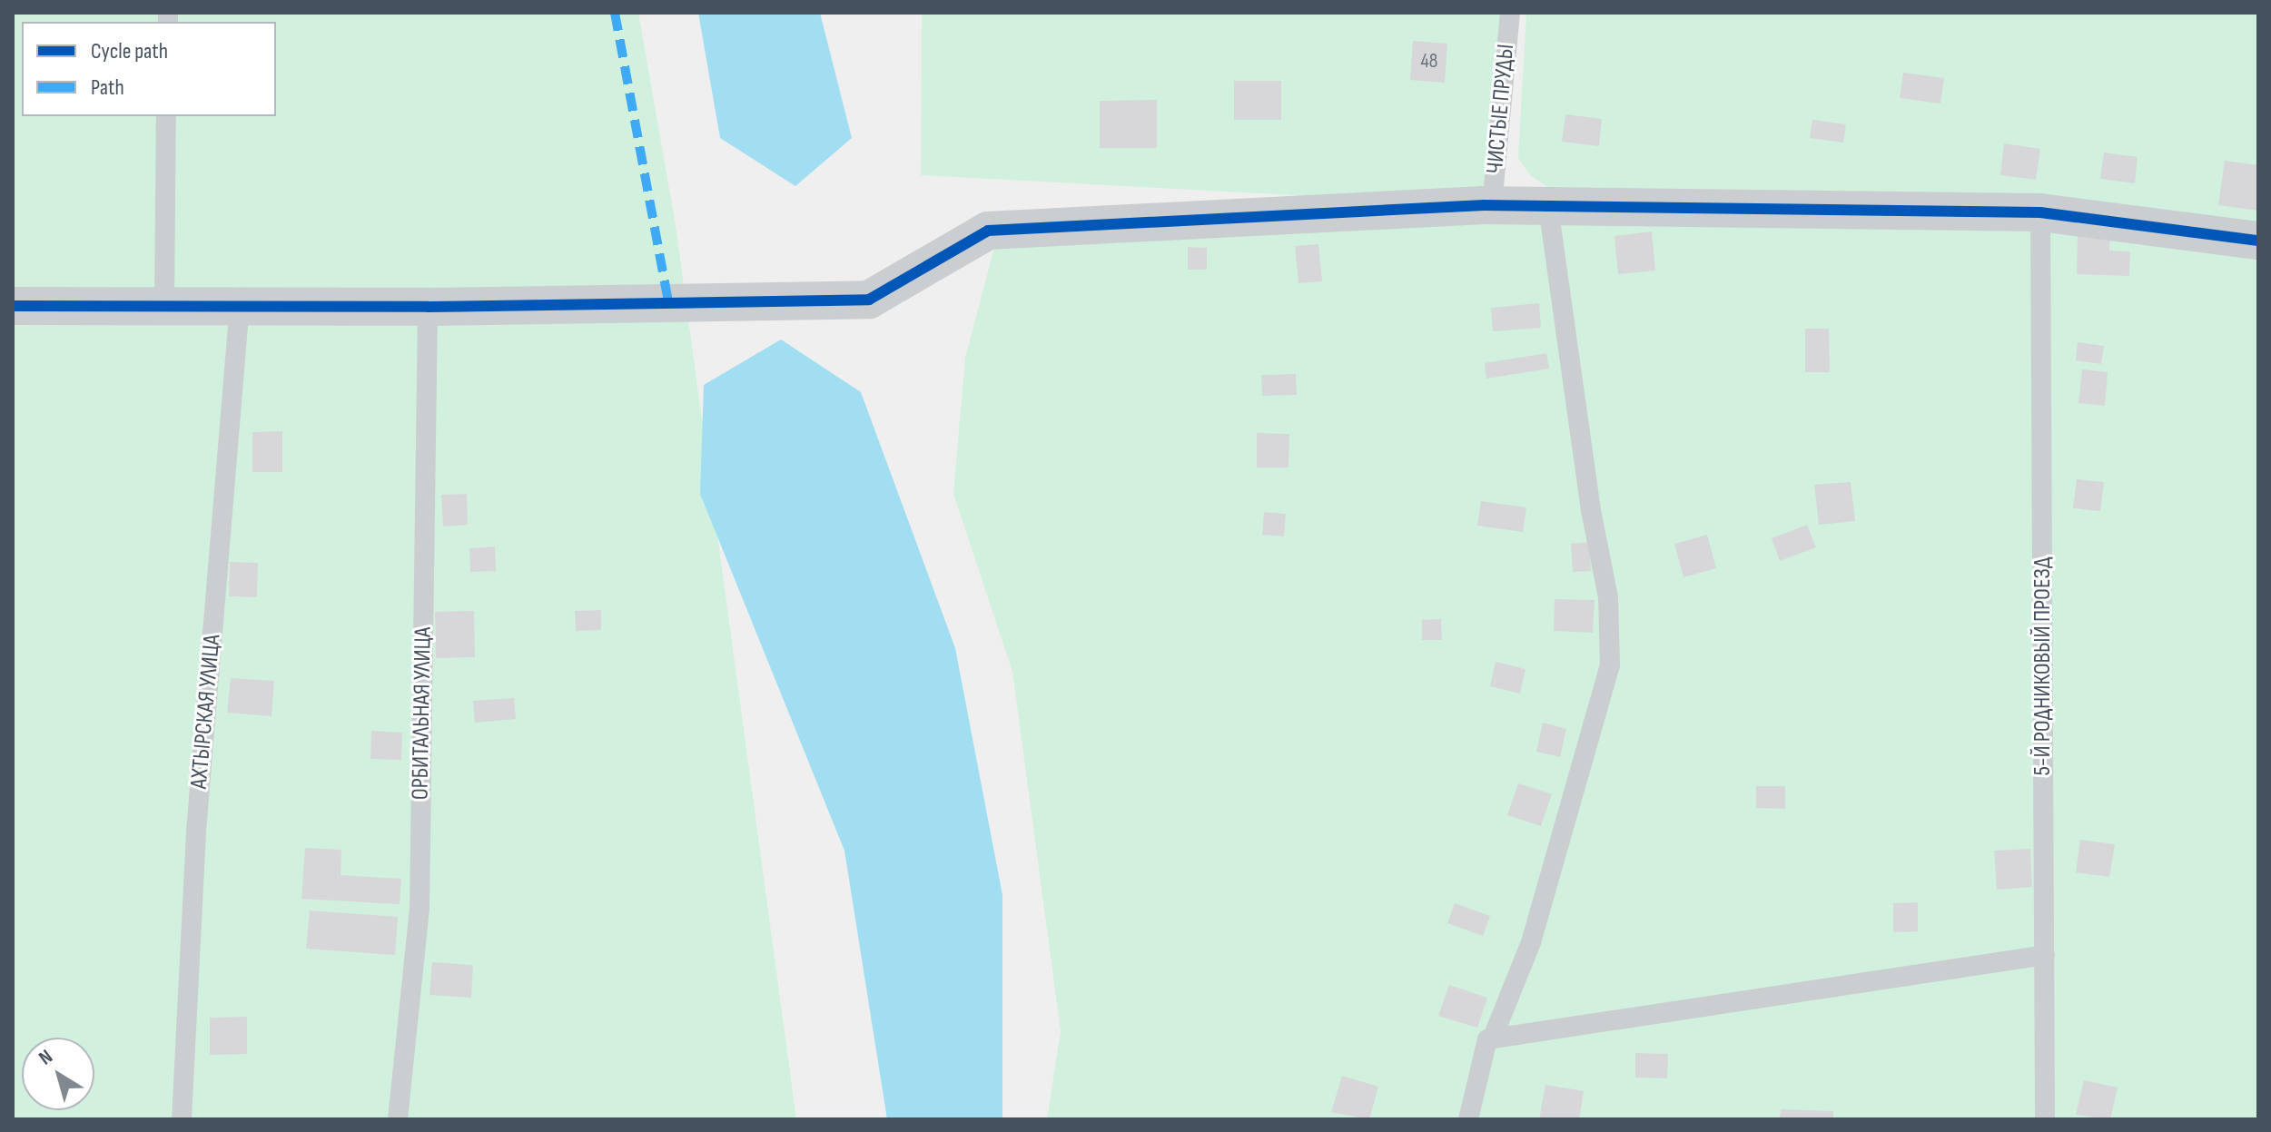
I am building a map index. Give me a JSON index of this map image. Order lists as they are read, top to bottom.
{
  "streets": {
    "lane": [
      "ЧИСТЫЕ ПРУДЫ",
      "5-Й РОДНИКОВЫЙ ПРОЕЗД",
      "АХТЫРСКАЯ УЛИЦА",
      "ОРБИТАЛЬНАЯ УЛИЦА"
    ]
  },
  "house_numbers": ["48"],
  "legend": ["Cycle path", "Path"],
  "north": "top left"
}
